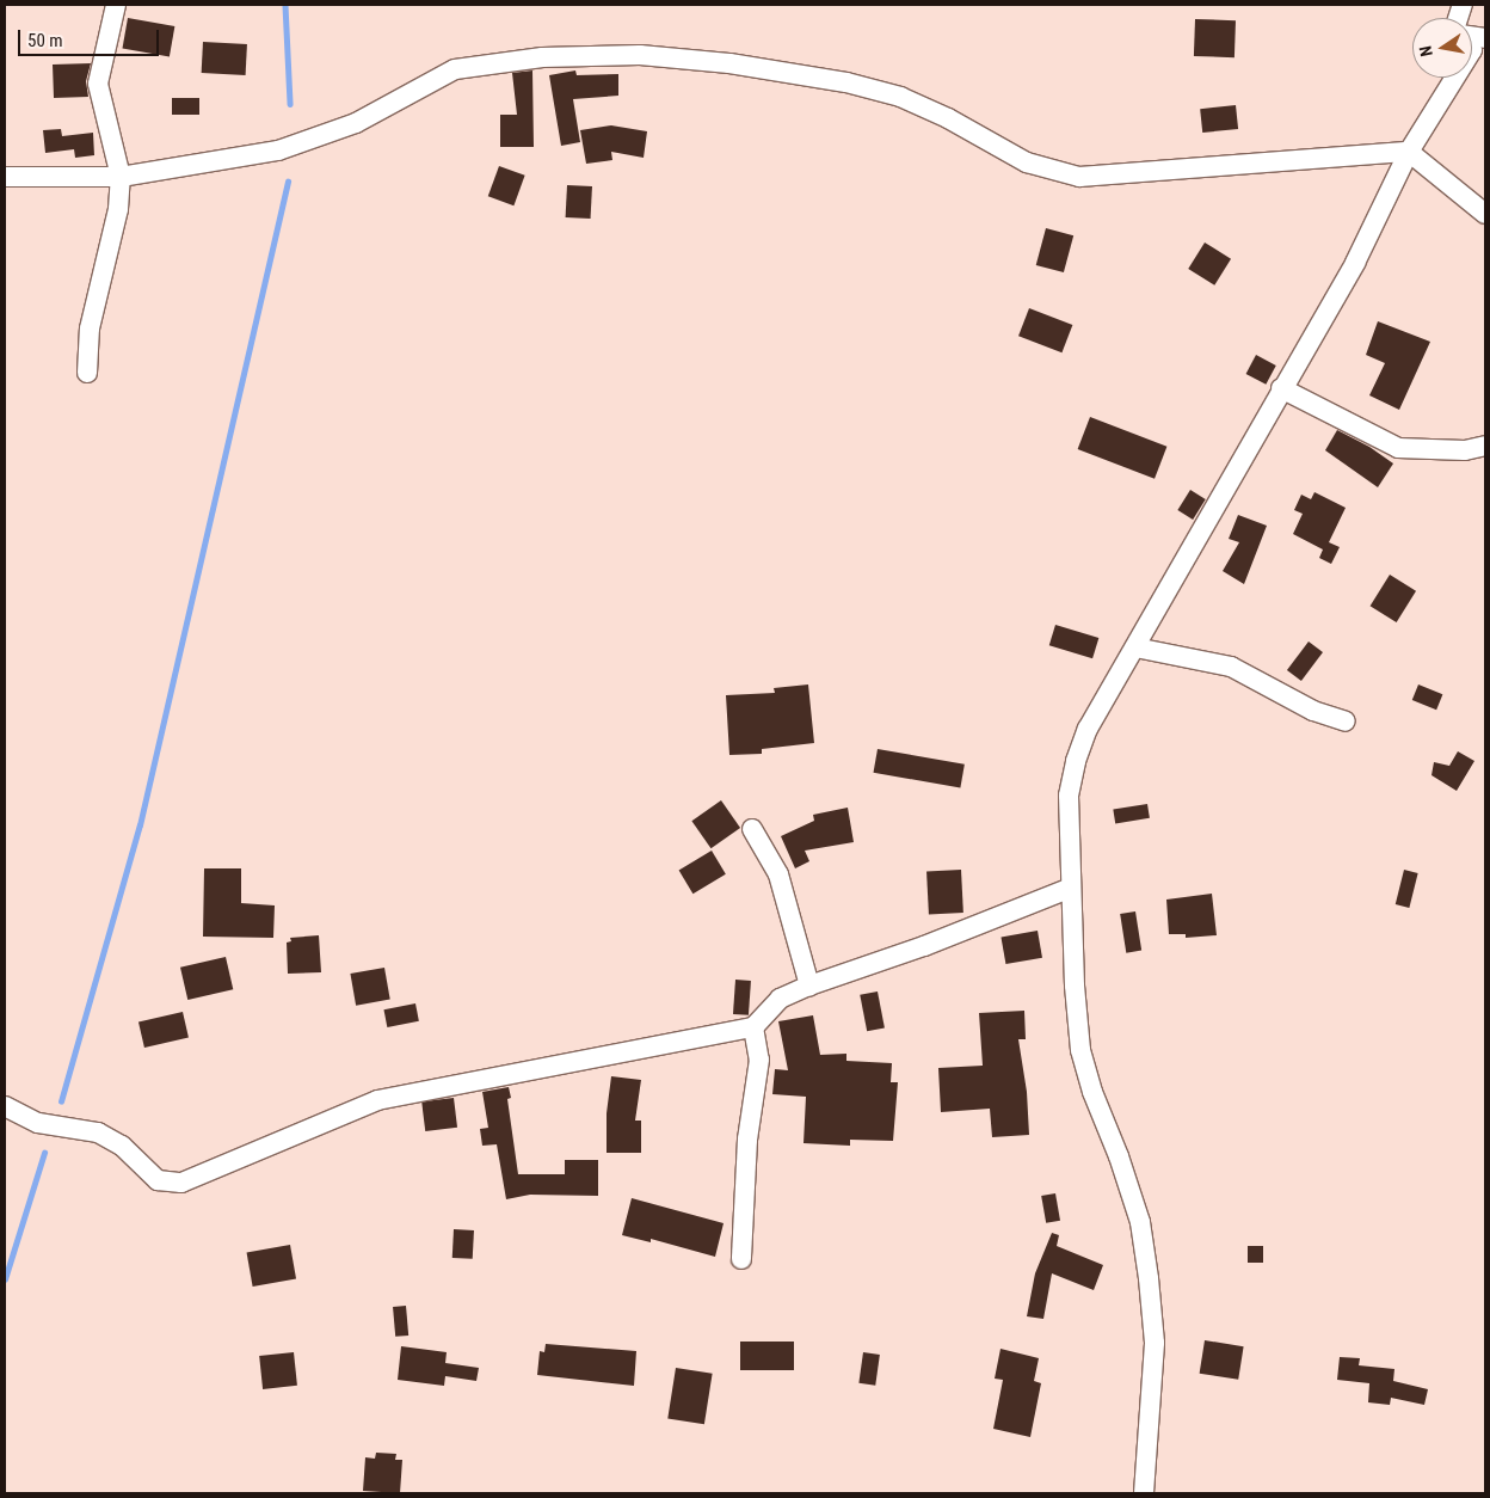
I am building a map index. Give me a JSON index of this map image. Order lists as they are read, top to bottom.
{
  "scale_bar": "50 m",
  "north": "left"
}
